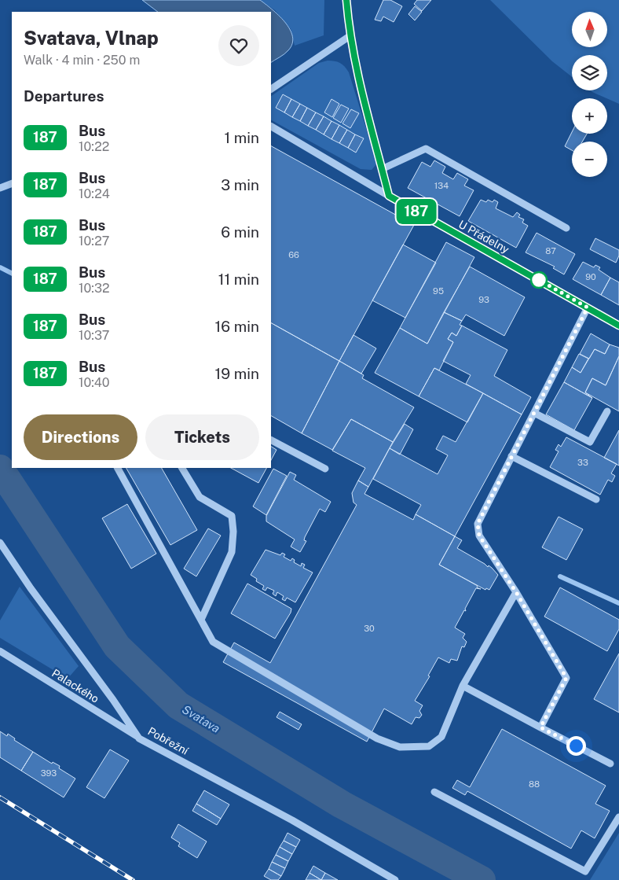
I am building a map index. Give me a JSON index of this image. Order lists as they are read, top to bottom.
{
  "streets": {
    "street": ["U Přádelny", "Palackého", "Pobřežní"]
  },
  "crossings": [
    ["Palackého", "Pobřežní"]
  ],
  "water": ["Svatava"],
  "lines": ["bus line 187"],
  "house_numbers": [
    "134",
    "87",
    "66",
    "90",
    "95",
    "93",
    "33",
    "30",
    "393",
    "88"
  ],
  "north": "top",
  "page": {
    "on_map": "187",
    "map_buttons": ["+", "−"],
    "heading": [
      ["Svatava, Vlnap", "Walk · 4 min · 250 m"],
      "Departures"
    ],
    "list": [
      {
        "mark": "187",
        "name": "Bus",
        "note": "10:22",
        "value": "1 min"
      },
      {
        "mark": "187",
        "name": "Bus",
        "note": "10:24",
        "value": "3 min"
      },
      {
        "mark": "187",
        "name": "Bus",
        "note": "10:27",
        "value": "6 min"
      },
      {
        "mark": "187",
        "name": "Bus",
        "note": "10:32",
        "value": "11 min"
      },
      {
        "mark": "187",
        "name": "Bus",
        "note": "10:37",
        "value": "16 min"
      },
      {
        "mark": "187",
        "name": "Bus",
        "note": "10:40",
        "value": "19 min"
      }
    ],
    "buttons": ["Directions", "Tickets"]
  }
}
